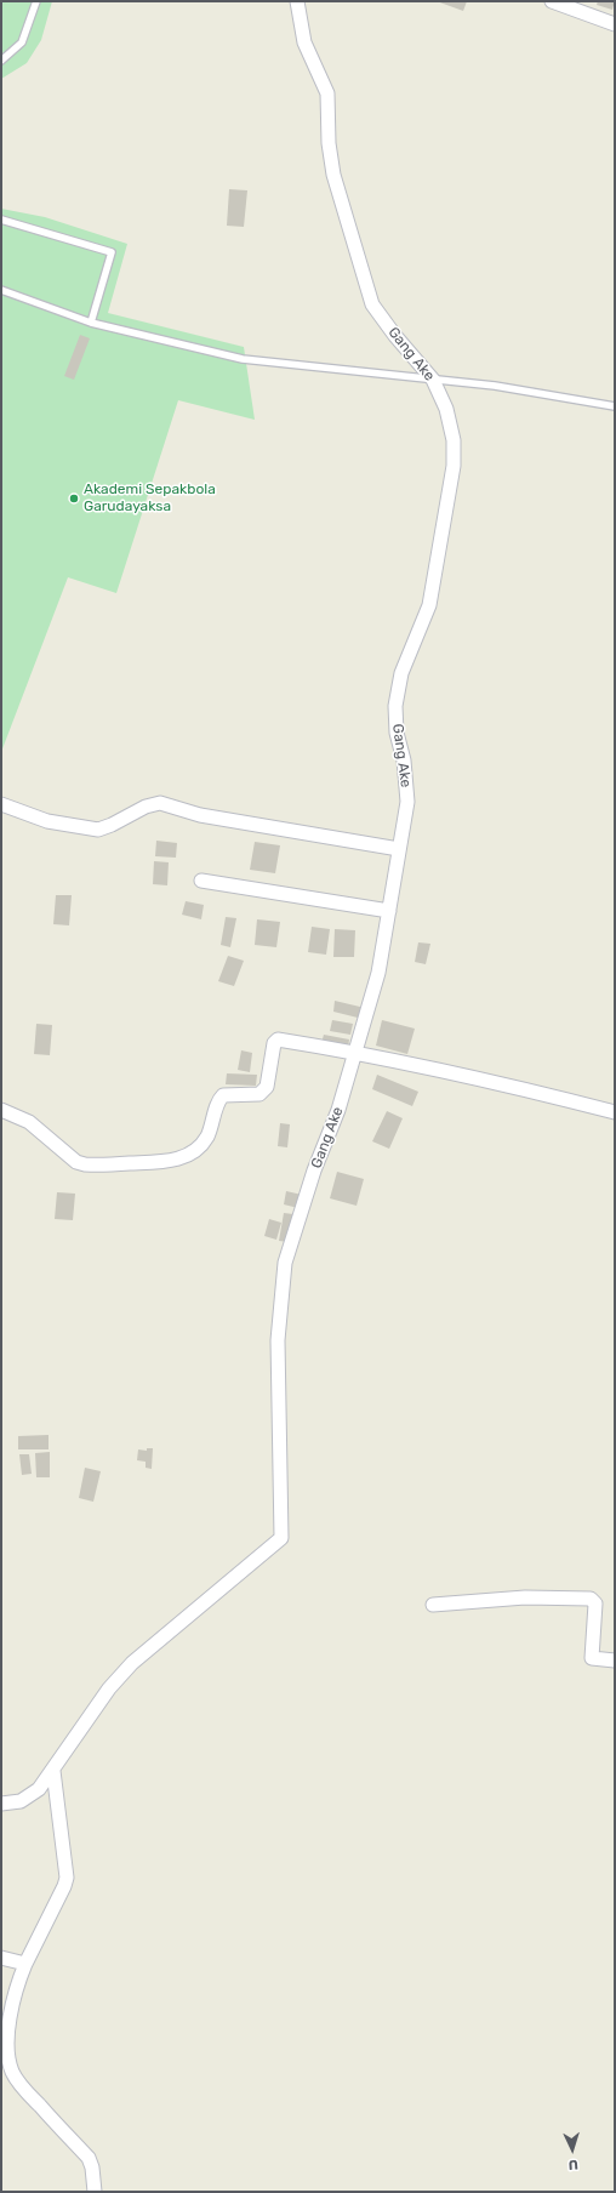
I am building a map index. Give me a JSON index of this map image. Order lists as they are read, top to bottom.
{
  "streets": {
    "street": ["Gang Ake"]
  },
  "places": ["Akademi Sepakbola Garudayaksa"],
  "north": "bottom"
}
